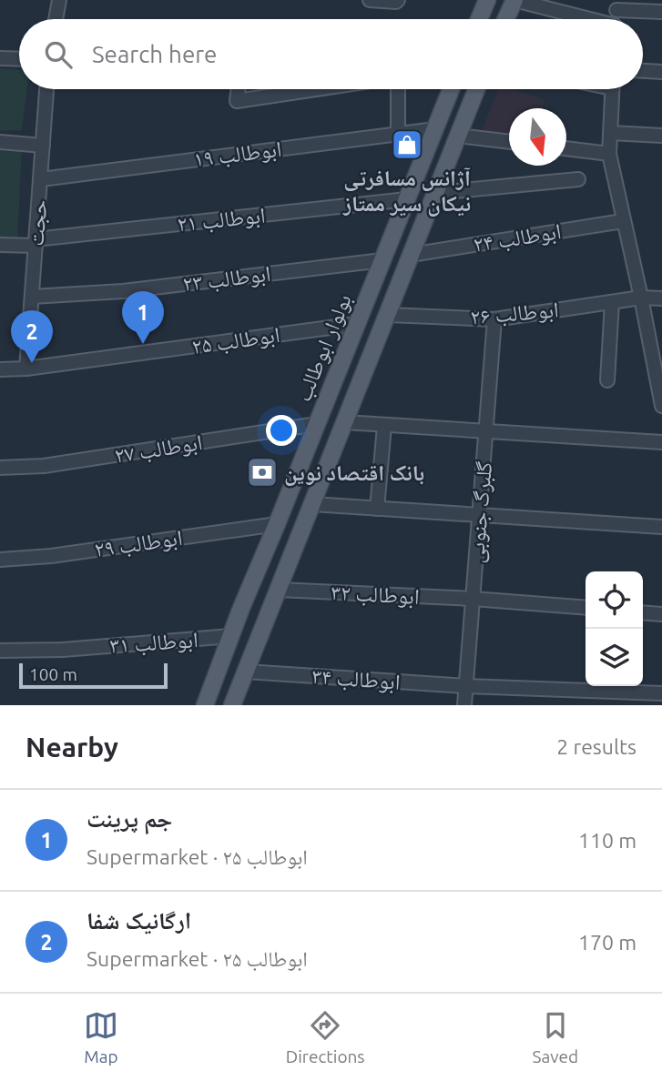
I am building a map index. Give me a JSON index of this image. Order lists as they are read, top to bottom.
{
  "streets": {
    "main road": ["بولوار ابوطالب"],
    "street": [
      "ابوطالب ۱۹",
      "ابوطالب ۲۱",
      "حجت",
      "ابوطالب ۲۴",
      "ابوطالب ۲۳",
      "ابوطالب ۲۶",
      "ابوطالب ۲۵",
      "ابوطالب ۲۷",
      "گلبرگ جنوبی",
      "ابوطالب ۲۹",
      "ابوطالب ۳۲",
      "ابوطالب ۳۱",
      "ابوطالب ۳۴"
    ]
  },
  "crossings": [
    ["ابوطالب ۱۹", "حجت"],
    ["ابوطالب ۱۹", "بولوار ابوطالب"],
    ["ابوطالب ۲۱", "حجت"],
    ["ابوطالب ۲۱", "بولوار ابوطالب"],
    ["حجت", "ابوطالب ۲۳"],
    ["حجت", "ابوطالب ۲۵"],
    ["ابوطالب ۲۳", "بولوار ابوطالب"],
    ["ابوطالب ۲۶", "گلبرگ جنوبی"],
    ["ابوطالب ۲۵", "بولوار ابوطالب"],
    ["بولوار ابوطالب", "ابوطالب ۲۷"],
    ["بولوار ابوطالب", "ابوطالب ۲۹"],
    ["بولوار ابوطالب", "ابوطالب ۳۱"],
    ["گلبرگ جنوبی", "ابوطالب ۳۲"],
    ["گلبرگ جنوبی", "ابوطالب ۳۴"]
  ],
  "places": {
    "shop": ["آژانس مسافرتی نیکان سیر ممتاز"],
    "bank": ["بانک اقتصاد نوین"]
  },
  "scale_bar": "100 m",
  "north": "bottom",
  "page": {
    "search": "Search here",
    "pins": ["1", "2"],
    "scale": "100 m",
    "heading": ["Nearby", "2 results"],
    "list": [
      {
        "mark": "1",
        "name": "جم پرینت",
        "note": "Supermarket · ابوطالب ۲۵",
        "value": "110 m"
      },
      {
        "mark": "2",
        "name": "ارگانیک شفا",
        "note": "Supermarket · ابوطالب ۲۵",
        "value": "170 m"
      }
    ],
    "nav": ["Map", "Directions", "Saved"]
  }
}
